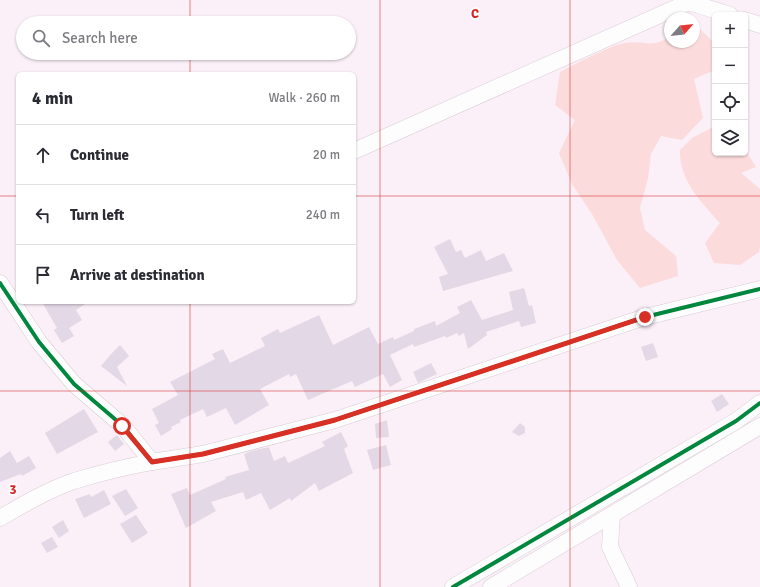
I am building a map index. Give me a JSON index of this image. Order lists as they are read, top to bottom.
{
  "north": "top right",
  "page": {
    "map_buttons": ["+", "−"],
    "search": "Search here",
    "heading": ["4 min", "Walk · 260 m"],
    "list": [
      ["Continue", "20 m"],
      ["Turn left", "240 m"],
      "Arrive at destination"
    ]
  },
  "grid": {
    "columns": ["C"],
    "rows": ["3"]
  }
}
